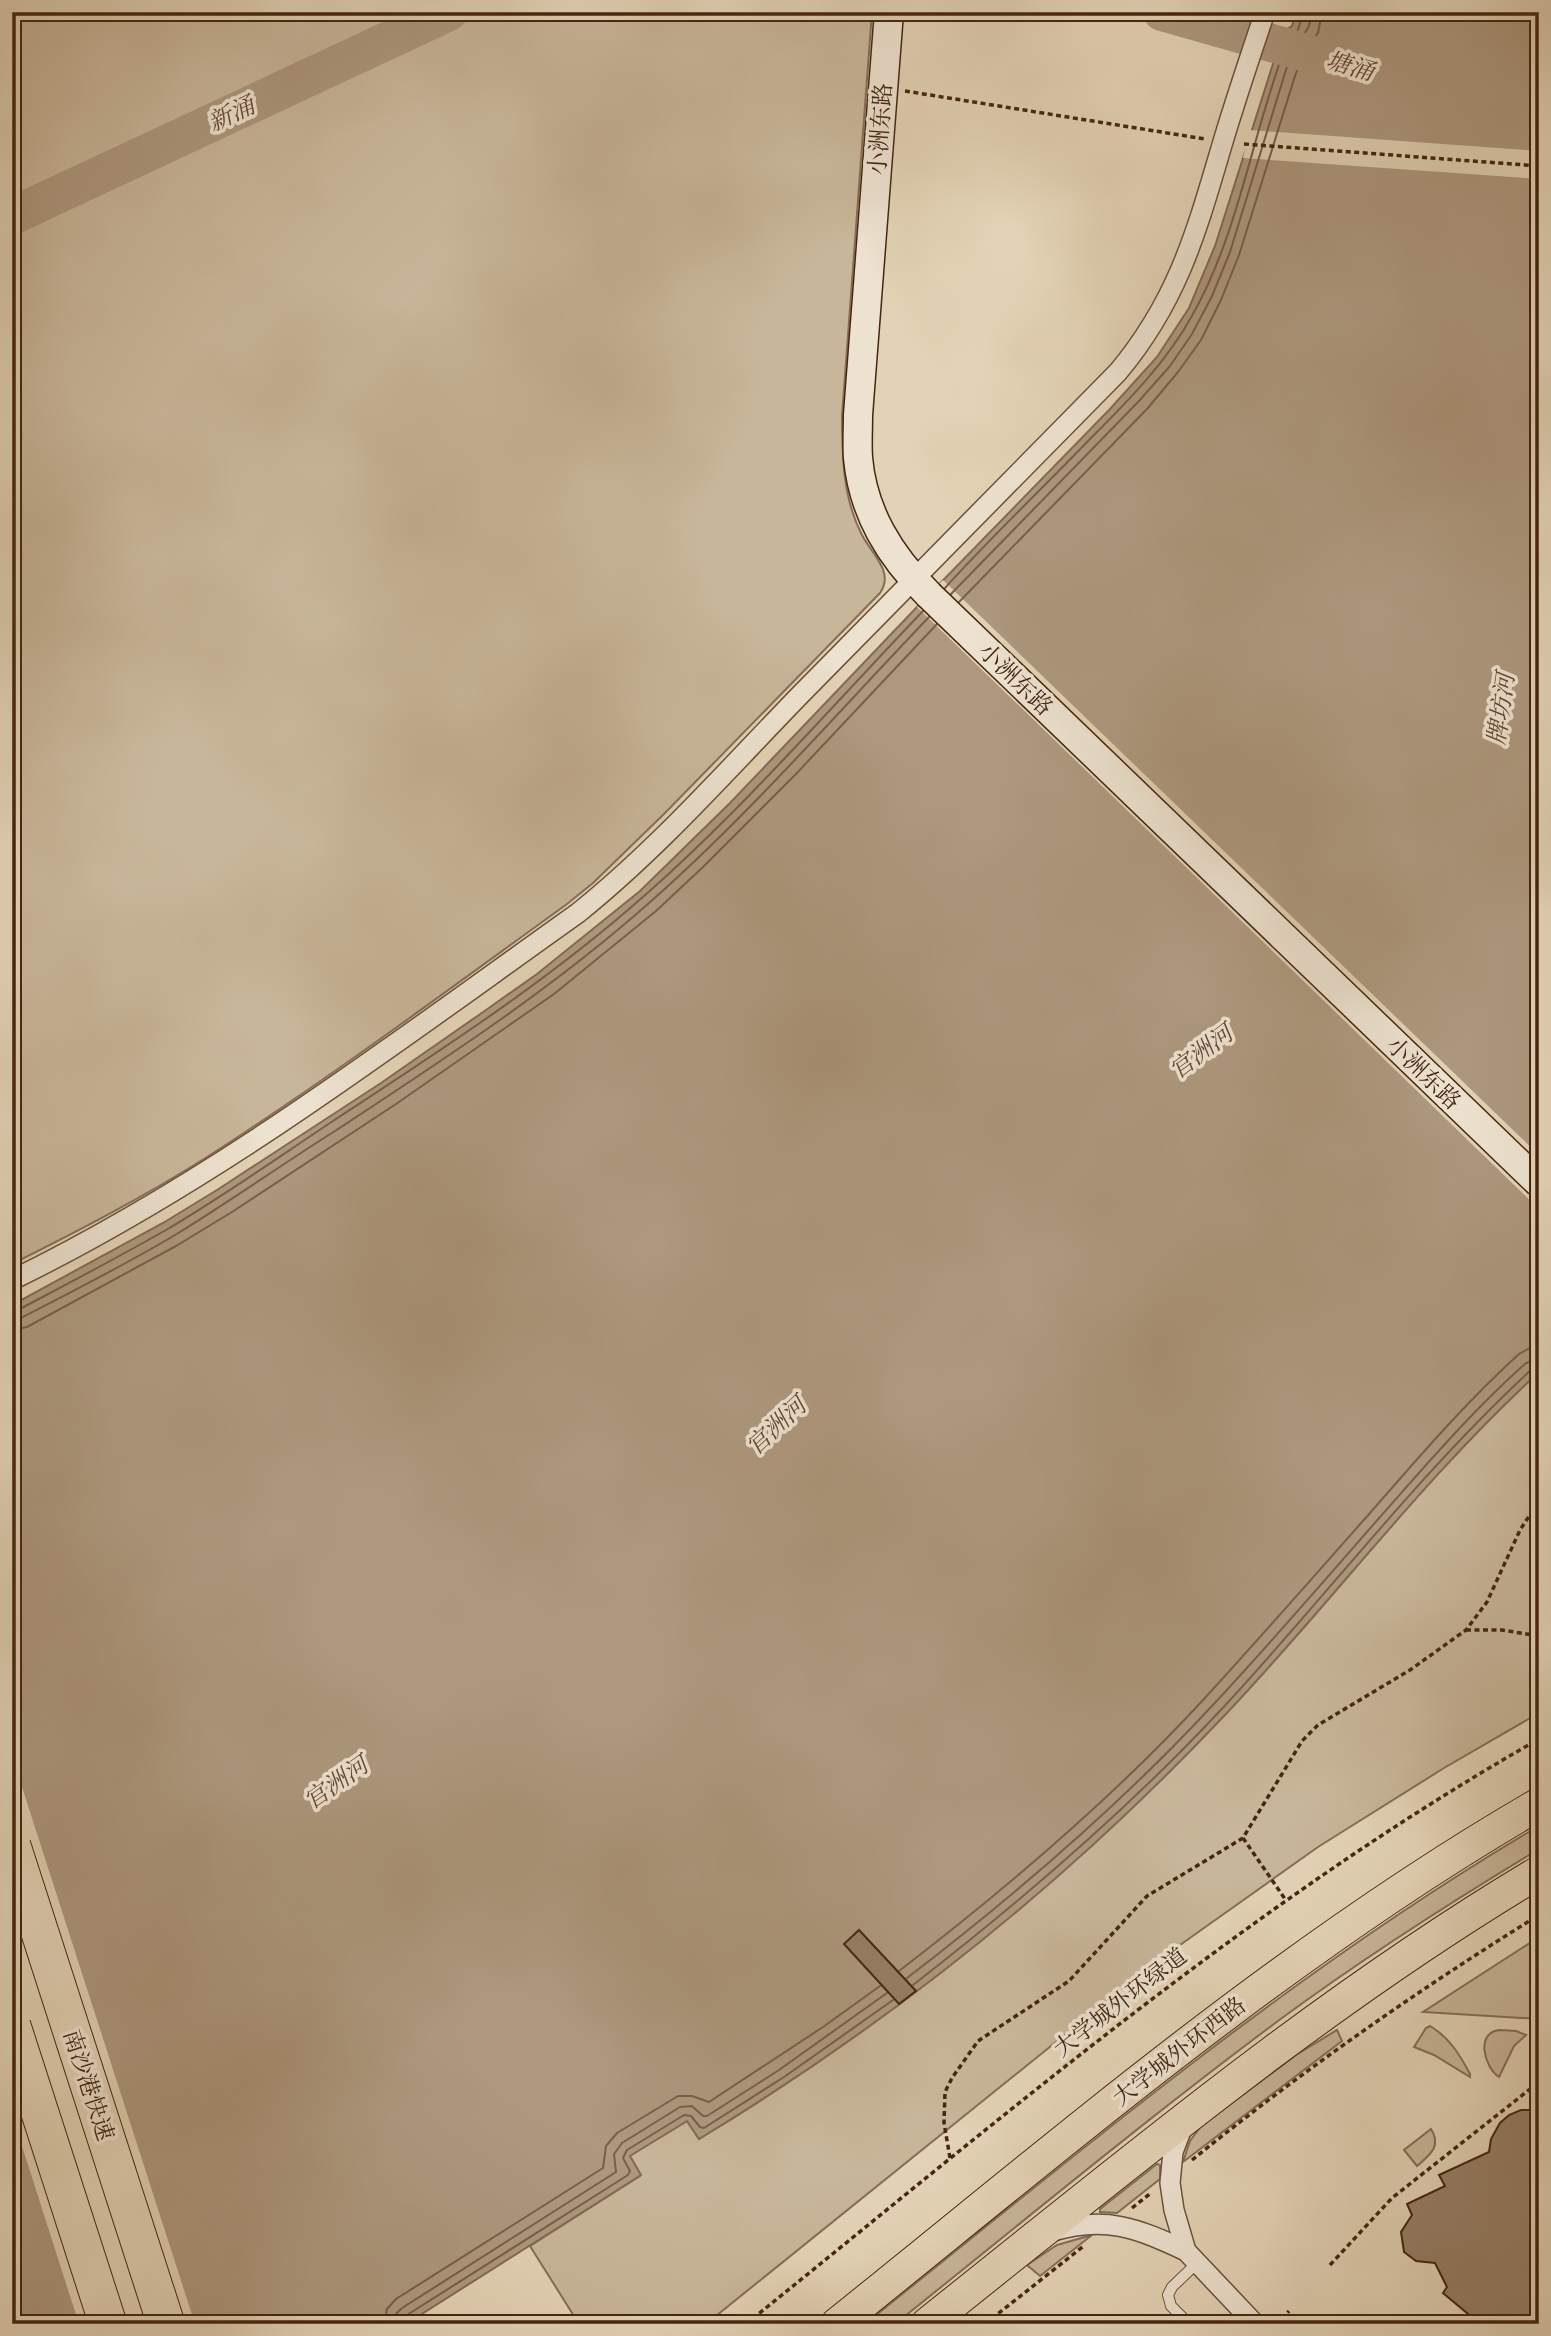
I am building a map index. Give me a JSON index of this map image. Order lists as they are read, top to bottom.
{
  "streets": {
    "highway": ["南沙港快速"],
    "main road": ["小洲东路", "大学城外环西路"],
    "path": ["大学城外环绿道"]
  },
  "water": [
    "塘涌",
    "新涌",
    "牌坊河",
    "官洲河"
  ]
}
